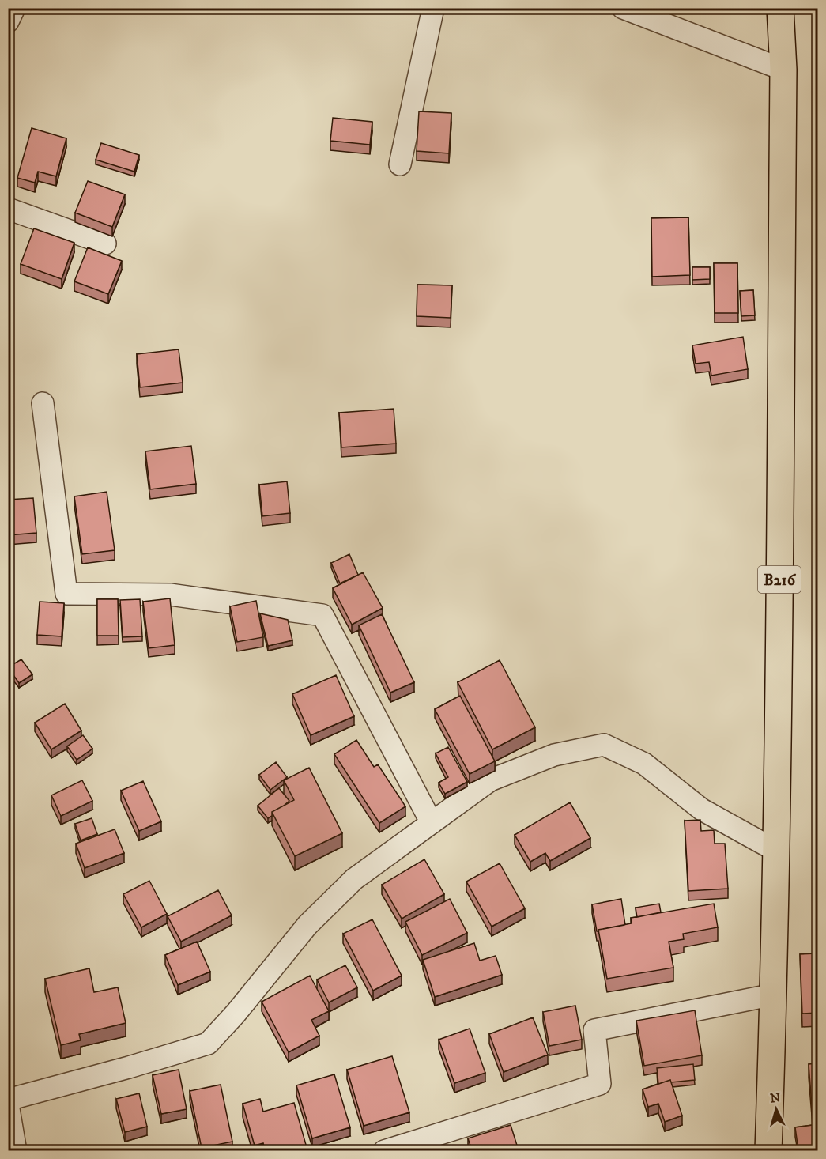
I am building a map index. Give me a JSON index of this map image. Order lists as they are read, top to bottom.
{
  "streets": {
    "main road": ["B216"]
  },
  "north": "top"
}
